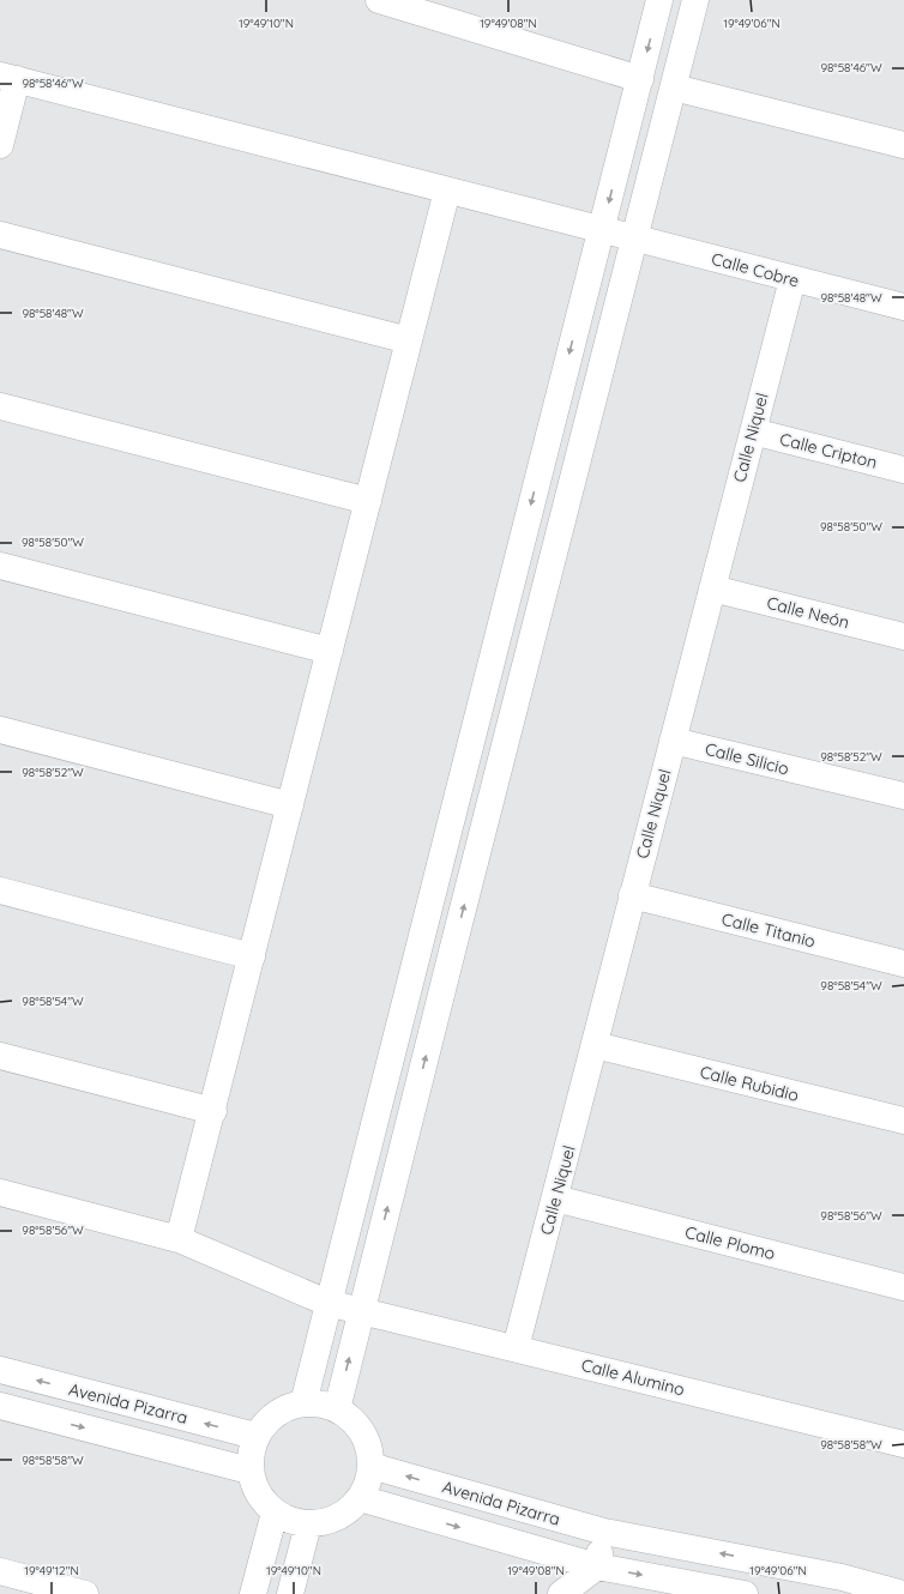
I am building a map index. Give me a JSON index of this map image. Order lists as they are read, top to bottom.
{
  "streets": {
    "street": [
      "Calle Cobre",
      "Calle Niquel",
      "Calle Cripton",
      "Calle Neón",
      "Calle Silicio",
      "Calle Titanio",
      "Calle Rubidio",
      "Calle Plomo",
      "Calle Alumino",
      "Avenida Pizarra"
    ]
  },
  "crossings": [
    ["Calle Cobre", "Calle Niquel"],
    ["Calle Niquel", "Calle Cripton"],
    ["Calle Niquel", "Calle Neón"],
    ["Calle Niquel", "Calle Silicio"],
    ["Calle Niquel", "Calle Titanio"],
    ["Calle Niquel", "Calle Rubidio"],
    ["Calle Niquel", "Calle Plomo"],
    ["Calle Niquel", "Calle Alumino"]
  ],
  "coordinates": [
    "19°49'10\"N",
    "19°49'08\"N",
    "19°49'06\"N",
    "98°58'46\"W",
    "98°58'48\"W",
    "98°58'50\"W",
    "98°58'52\"W",
    "98°58'54\"W",
    "98°58'56\"W",
    "98°58'58\"W",
    "19°49'12\"N"
  ]
}
